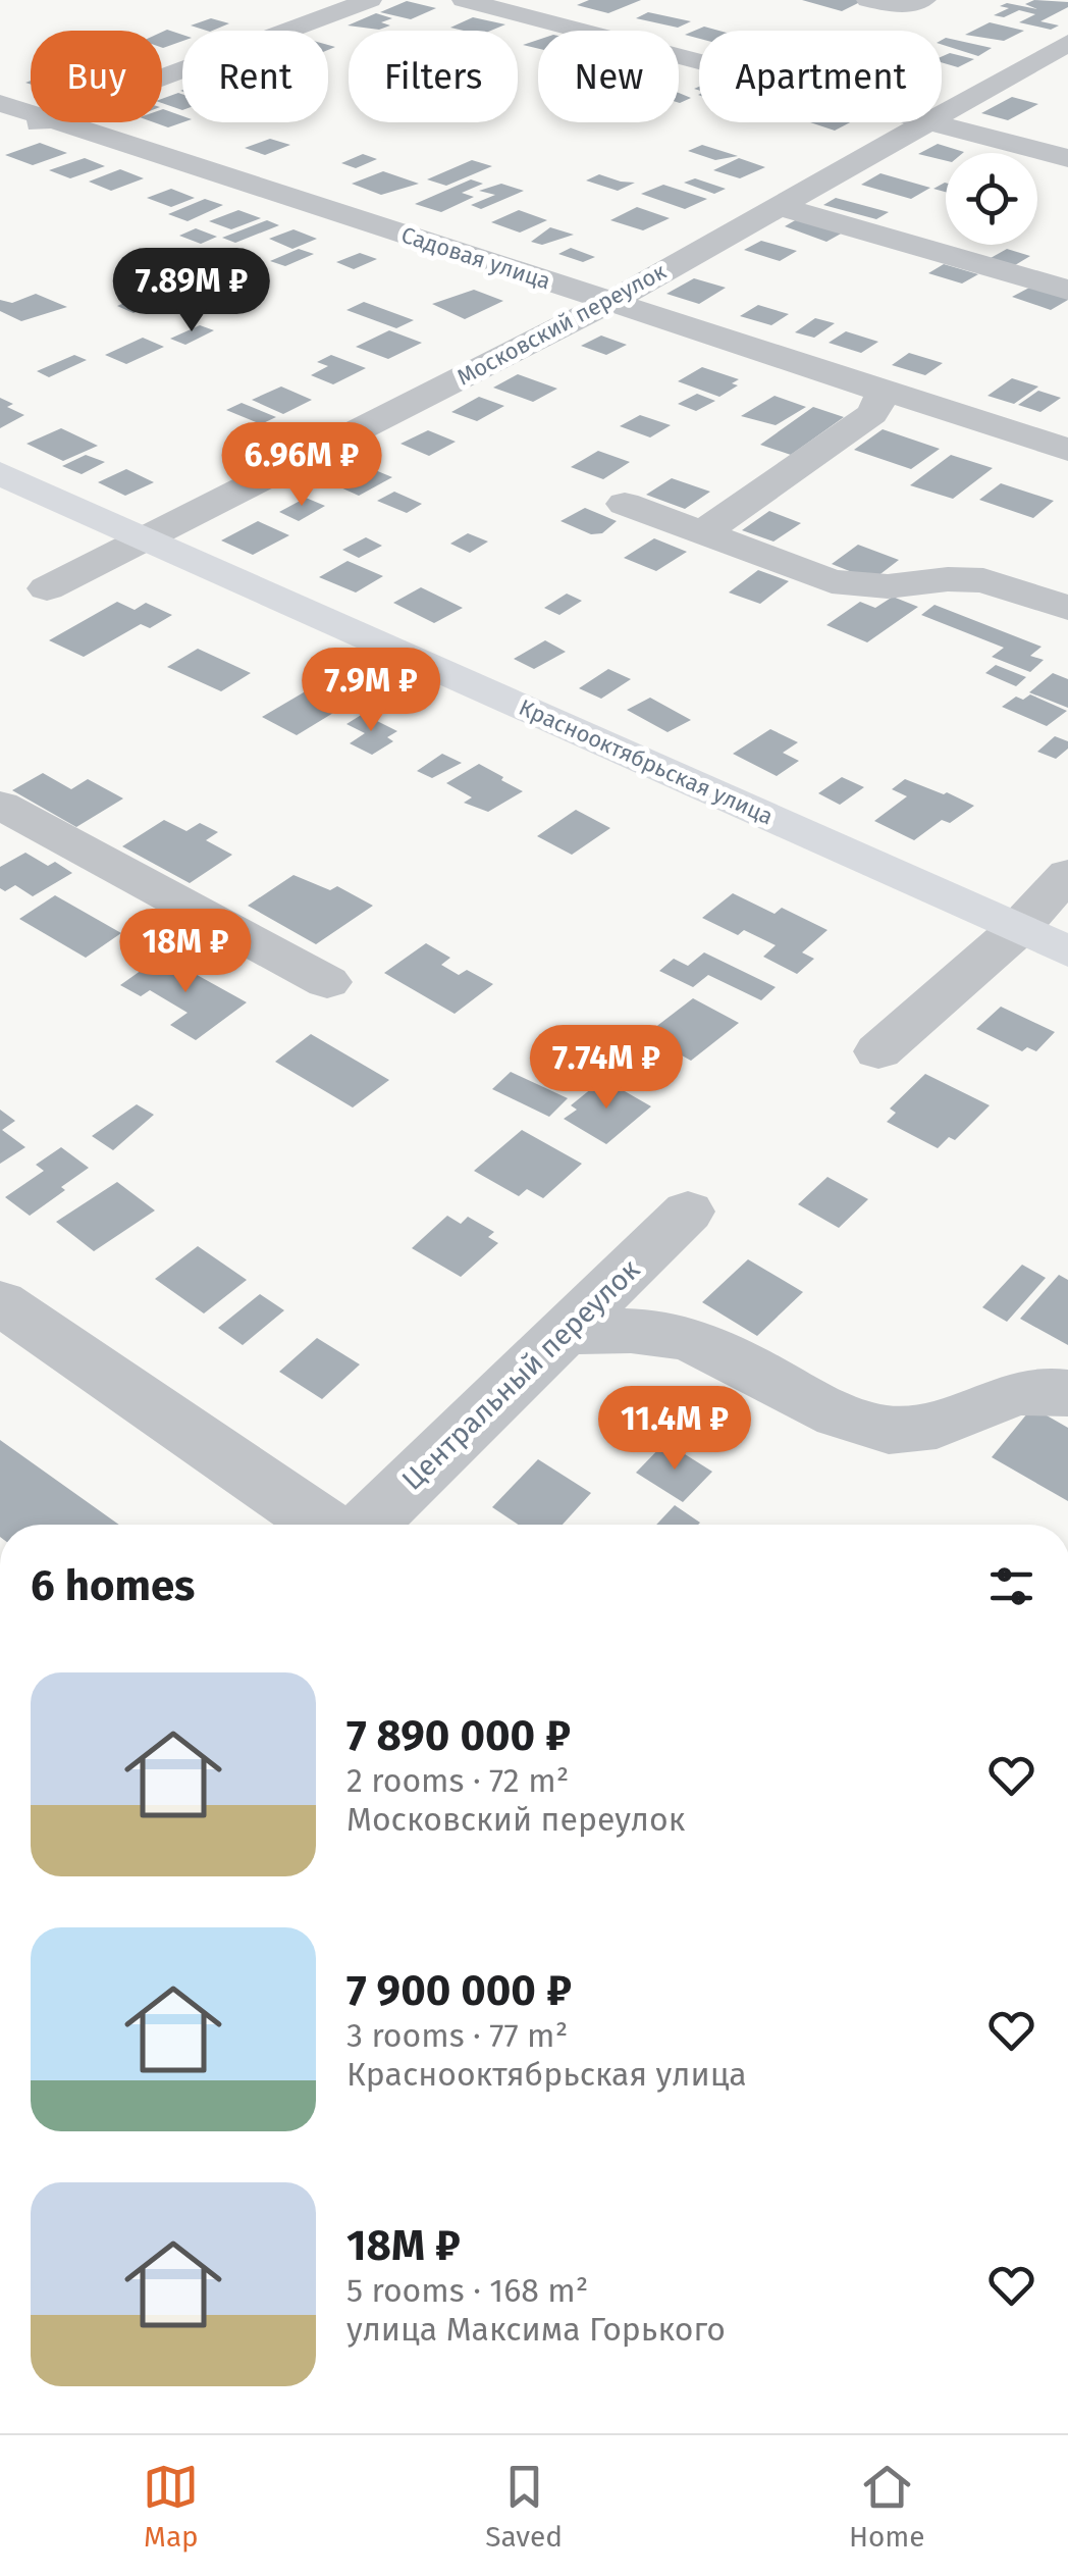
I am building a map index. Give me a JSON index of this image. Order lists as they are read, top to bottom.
{
  "streets": {
    "main road": ["Краснооктябрьская улица"],
    "street": ["Садовая улица", "Московский переулок", "Центральный переулок"]
  },
  "crossings": [
    ["Садовая улица", "Московский переулок"],
    ["Московский переулок", "Краснооктябрьская улица"]
  ],
  "page": {
    "chip": [
      "Buy",
      "Rent",
      "Filters",
      "New",
      "Apartment"
    ],
    "price": [
      "7.89M ₽",
      "6.96M ₽",
      "7.9M ₽",
      "18M ₽",
      "7.74M ₽",
      "11.4M ₽"
    ],
    "heading": "6 homes",
    "list": [
      {
        "name": "7 890 000 ₽",
        "note": "2 rooms · 72 m² · Московский переулок"
      },
      {
        "name": "7 900 000 ₽",
        "note": "3 rooms · 77 m² · Краснооктябрьская улица"
      },
      {
        "name": "18M ₽",
        "note": "5 rooms · 168 m² · улица Максима Горького"
      }
    ],
    "tabs": ["Map", "Saved", "Home"]
  }
}
